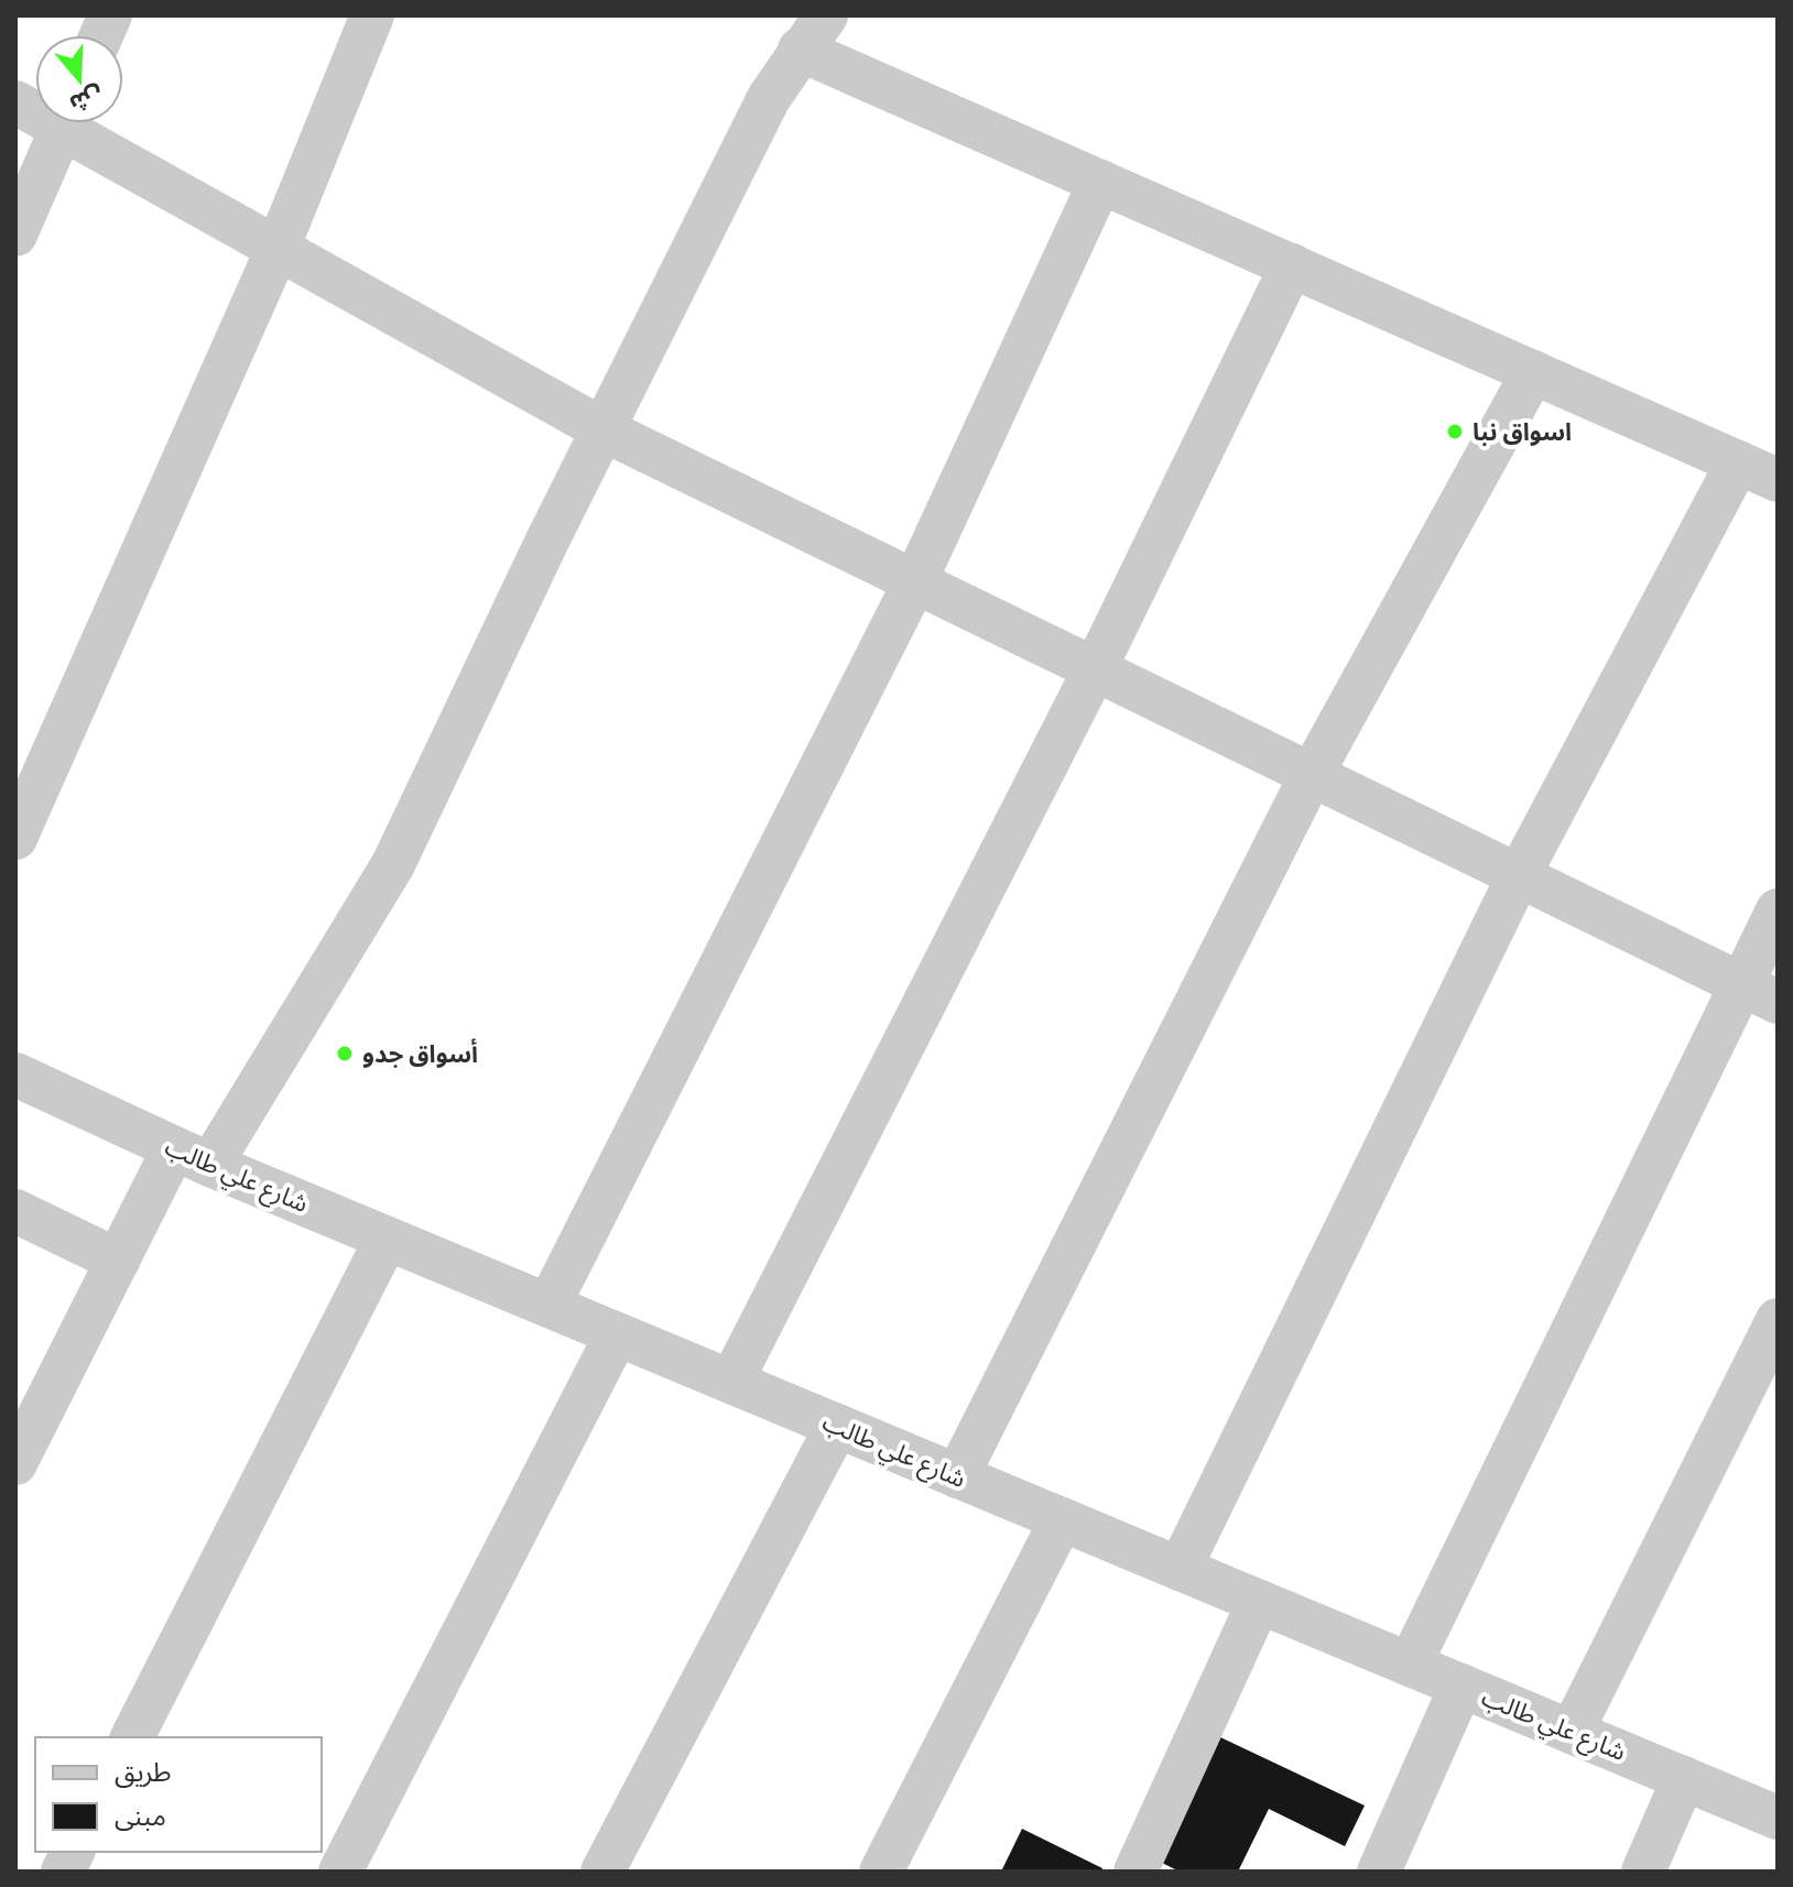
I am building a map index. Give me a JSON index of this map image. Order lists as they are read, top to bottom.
{
  "streets": {
    "street": ["شارع علي طالب"]
  },
  "places": ["اسواق نبا", "أسواق جدو"],
  "legend": ["طريق", "مبنى"],
  "north": "bottom"
}
